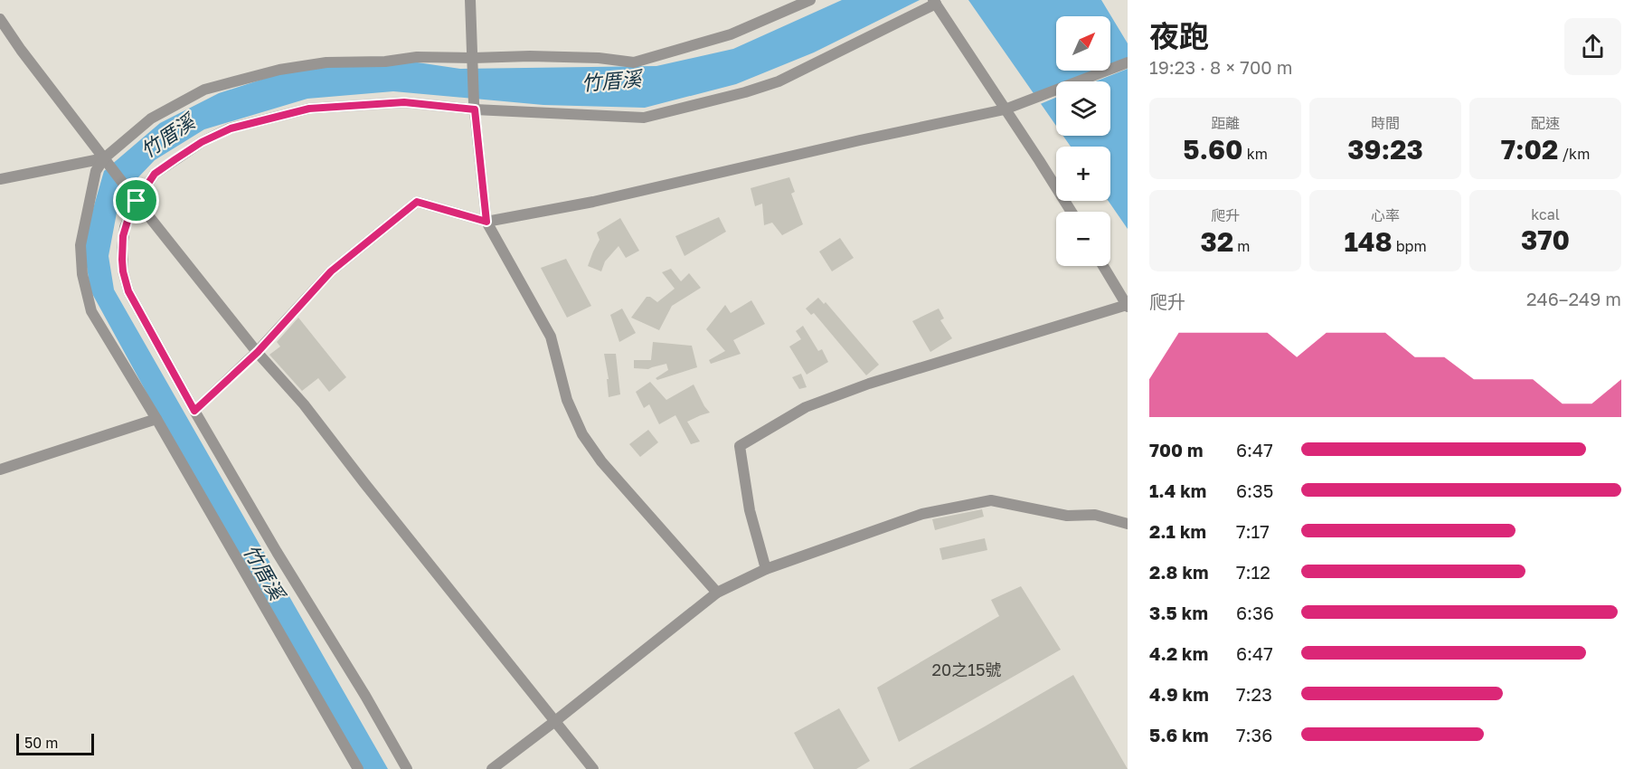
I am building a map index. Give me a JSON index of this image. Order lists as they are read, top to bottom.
{
  "water": ["竹厝溪"],
  "house_numbers": ["20之15號"],
  "scale_bar": "50 m",
  "north": "top right",
  "page": {
    "heading": ["夜跑", "19:23 · 8 × 700 m"],
    "map_buttons": ["+", "−"],
    "stats": [
      ["距離", "5.60 km"],
      ["時間", "39:23"],
      ["配速", "7:02 /km"],
      ["爬升", "32 m"],
      ["心率", "148 bpm"],
      ["kcal", "370"]
    ],
    "chart": ["爬升", "246–249 m"],
    "list": [
      {
        "name": "700 m",
        "note": "6:47"
      },
      {
        "name": "1.4 km",
        "note": "6:35"
      },
      {
        "name": "2.1 km",
        "note": "7:17"
      },
      {
        "name": "2.8 km",
        "note": "7:12"
      },
      {
        "name": "3.5 km",
        "note": "6:36"
      },
      {
        "name": "4.2 km",
        "note": "6:47"
      },
      {
        "name": "4.9 km",
        "note": "7:23"
      },
      {
        "name": "5.6 km",
        "note": "7:36"
      }
    ],
    "scale": "50 m"
  }
}
